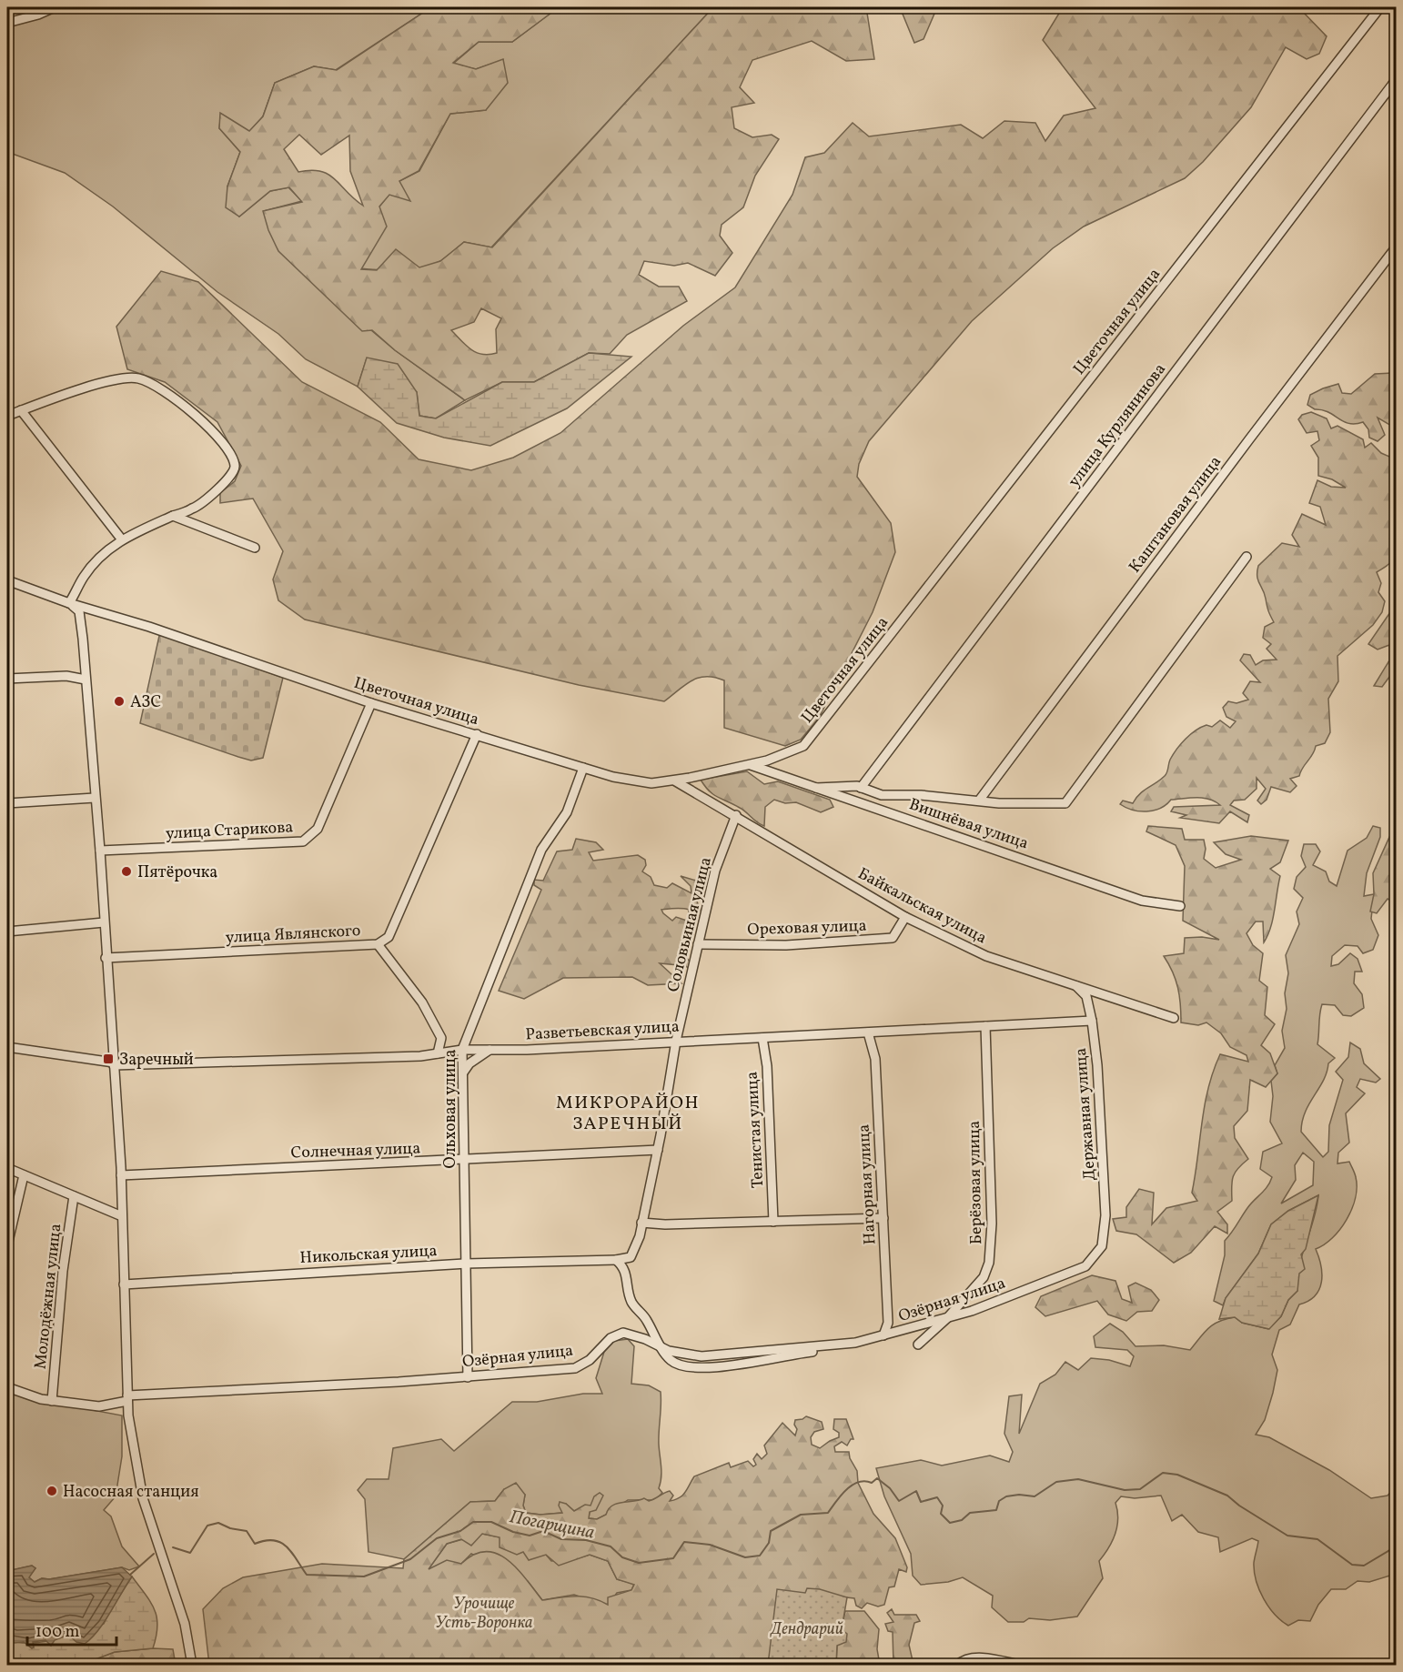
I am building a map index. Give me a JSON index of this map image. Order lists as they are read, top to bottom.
{
  "streets": {
    "street": [
      "Цветочная улица",
      "улица Курлянинова",
      "Каштановая улица",
      "Вишнёвая улица",
      "улица Старикова",
      "Байкальская улица",
      "Соловьиная улица",
      "Ореховая улица",
      "улица Являнского",
      "Разветьевская улица",
      "Ольховая улица",
      "Державная улица",
      "Тенистая улица",
      "Солнечная улица",
      "Берёзовая улица",
      "Нагорная улица",
      "Никольская улица",
      "Молодёжная улица",
      "Озёрная улица"
    ]
  },
  "crossings": [
    ["Цветочная улица", "Вишнёвая улица"],
    ["Цветочная улица", "улица Старикова"],
    ["Цветочная улица", "Байкальская улица"],
    ["Цветочная улица", "улица Являнского"],
    ["Цветочная улица", "Ольховая улица"],
    ["Байкальская улица", "Соловьиная улица"],
    ["Байкальская улица", "Ореховая улица"],
    ["Байкальская улица", "Державная улица"],
    ["Соловьиная улица", "Ореховая улица"],
    ["Соловьиная улица", "Разветьевская улица"],
    ["Соловьиная улица", "Солнечная улица"],
    ["Соловьиная улица", "Никольская улица"],
    ["Разветьевская улица", "Ольховая улица"],
    ["Разветьевская улица", "Державная улица"],
    ["Разветьевская улица", "Тенистая улица"],
    ["Разветьевская улица", "Берёзовая улица"],
    ["Разветьевская улица", "Нагорная улица"],
    ["Ольховая улица", "Солнечная улица"],
    ["Ольховая улица", "Никольская улица"],
    ["Ольховая улица", "Озёрная улица"],
    ["Державная улица", "Озёрная улица"],
    ["Берёзовая улица", "Озёрная улица"],
    ["Нагорная улица", "Озёрная улица"],
    ["Молодёжная улица", "Озёрная улица"]
  ],
  "districts": ["МИКРОРАЙОН ЗАРЕЧНЫЙ"],
  "water": ["Погарщина"],
  "parks": ["Урочище Усть-Воронка", "Дендрарий"],
  "places": {
    "other": ["АЗС", "Пятёрочка", "Насосная станция"],
    "transit": ["Заречный"]
  },
  "scale_bar": "100 m"
}
